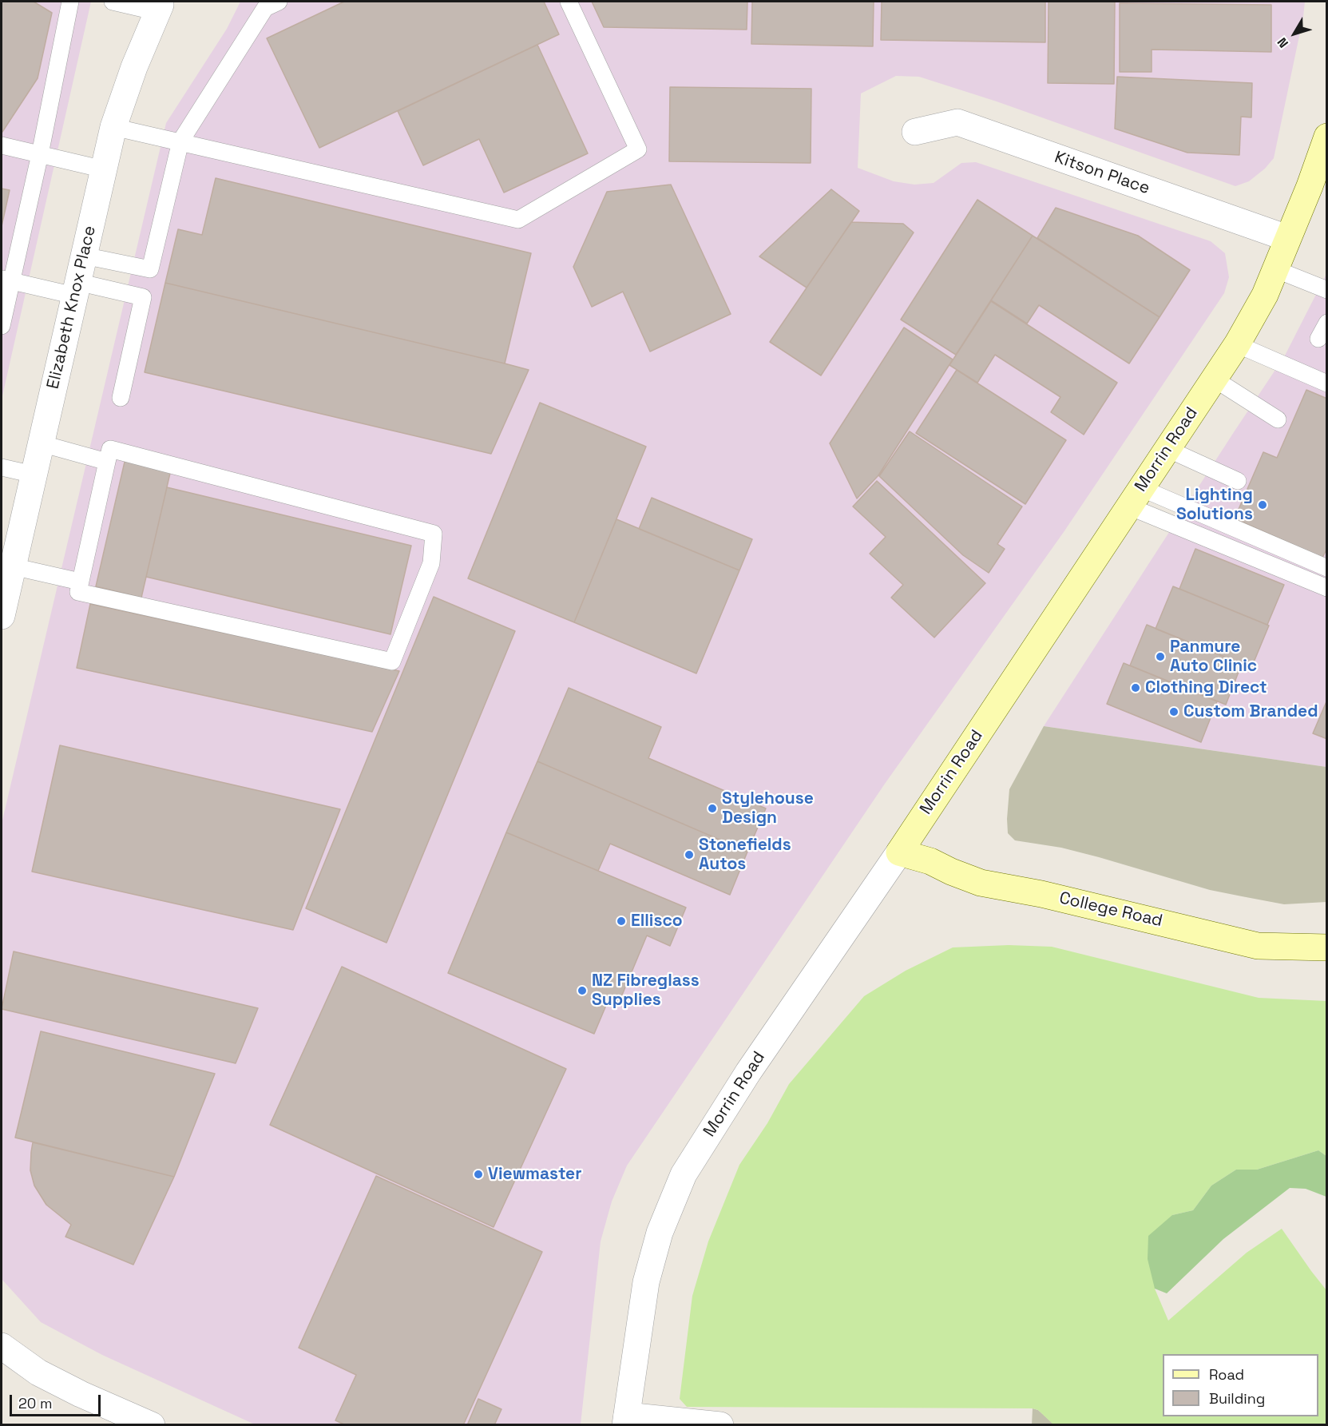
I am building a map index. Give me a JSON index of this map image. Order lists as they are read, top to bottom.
{
  "streets": {
    "main road": ["Morrin Road", "College Road"],
    "street": ["Kitson Place", "Elizabeth Knox Place"]
  },
  "crossings": [
    ["Kitson Place", "Morrin Road"],
    ["Morrin Road", "College Road"]
  ],
  "places": [
    "Lighting Solutions",
    "Panmure Auto Clinic",
    "Clothing Direct",
    "Custom Branded",
    "Stylehouse Design",
    "Stonefields Autos",
    "Ellisco",
    "NZ Fibreglass Supplies",
    "Viewmaster"
  ],
  "legend": ["Road", "Building"],
  "scale_bar": "20 m",
  "north": "bottom left"
}
